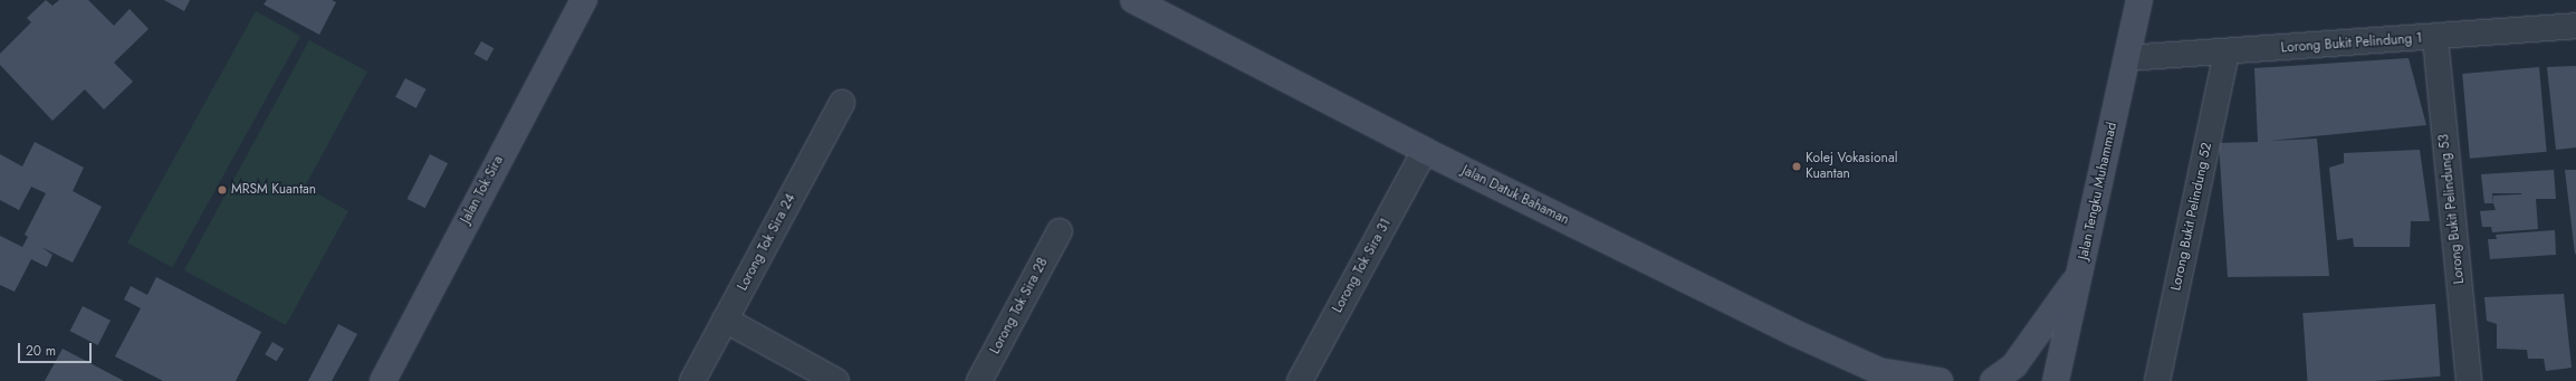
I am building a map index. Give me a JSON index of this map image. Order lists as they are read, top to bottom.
{
  "streets": {
    "street": [
      "Lorong Bukit Pelindung 1",
      "Jalan Tok Sira",
      "Jalan Tengku Muhammad",
      "Jalan Datuk Bahaman",
      "Lorong Bukit Pelindung 53",
      "Lorong Bukit Pelindung 52",
      "Lorong Tok Sira 24",
      "Lorong Tok Sira 31",
      "Lorong Tok Sira 28"
    ]
  },
  "crossings": [
    ["Lorong Bukit Pelindung 1", "Jalan Tengku Muhammad"],
    ["Lorong Bukit Pelindung 1", "Lorong Bukit Pelindung 53"],
    ["Lorong Bukit Pelindung 1", "Lorong Bukit Pelindung 52"],
    ["Jalan Datuk Bahaman", "Lorong Tok Sira 31"]
  ],
  "places": ["Kolej Vokasional Kuantan", "MRSM Kuantan"],
  "scale_bar": "20 m"
}
